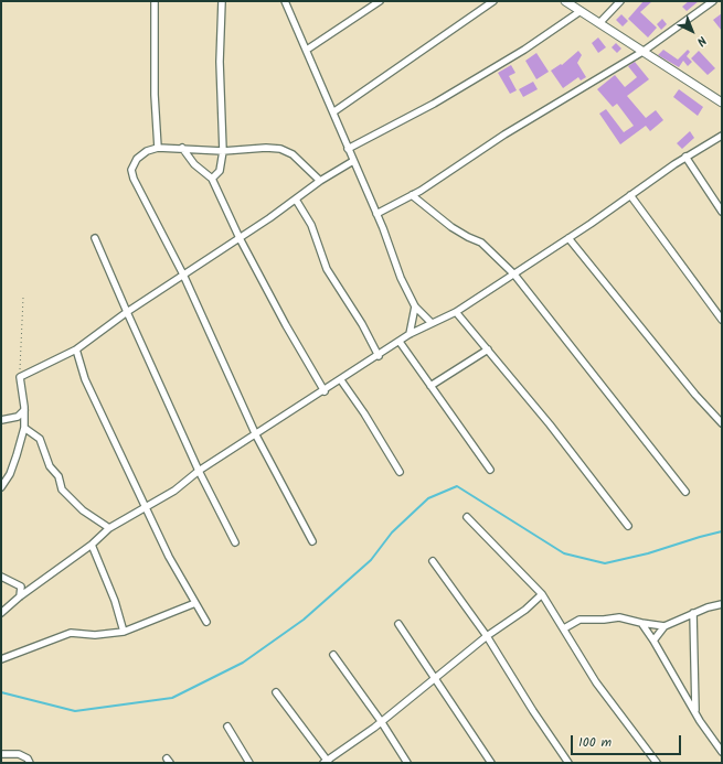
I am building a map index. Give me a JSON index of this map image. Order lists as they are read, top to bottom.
{
  "scale_bar": "100 m",
  "north": "bottom right"
}
